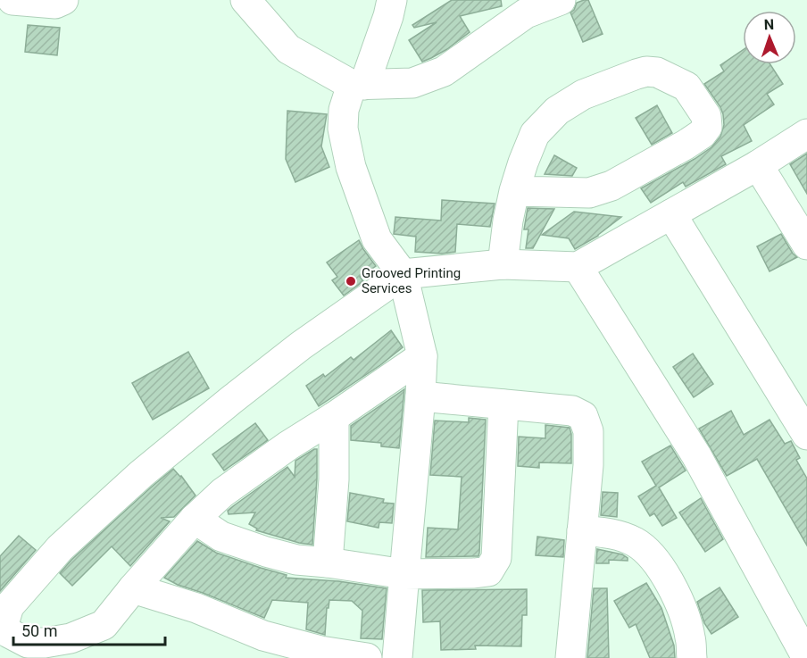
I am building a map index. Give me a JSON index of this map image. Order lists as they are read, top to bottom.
{
  "places": ["Grooved Printing Services"],
  "scale_bar": "50 m",
  "north": "top"
}
